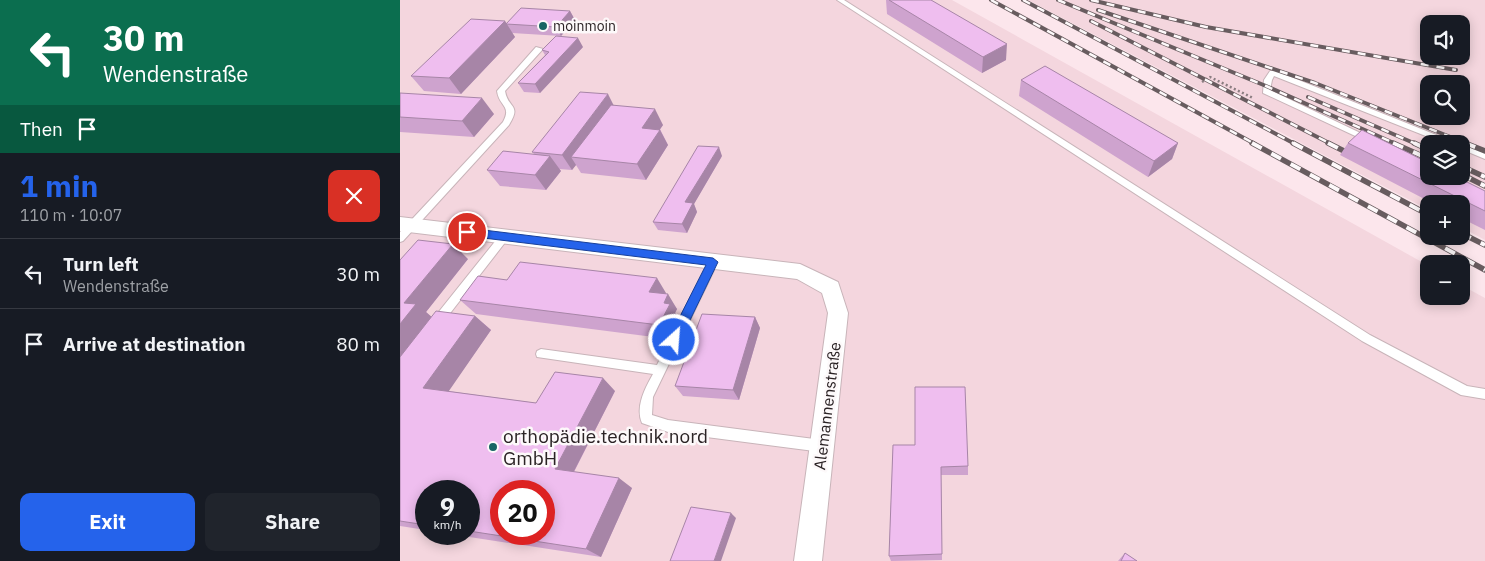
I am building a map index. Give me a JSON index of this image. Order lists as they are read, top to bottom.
{
  "streets": {
    "street": ["Alemannenstraße"]
  },
  "places": ["moinmoin", "orthopädie.technik.nord GmbH"],
  "page": {
    "turn": ["30 m", "Wendenstraße"],
    "map_buttons": ["+", "−"],
    "then": "Then",
    "heading": ["1 min", "110 m · 10:07"],
    "list": [
      {
        "name": "Turn left",
        "note": "Wendenstraße",
        "value": "30 m"
      },
      {
        "name": "Arrive at destination",
        "value": "80 m"
      }
    ],
    "speed": "9 km/h",
    "limit": "20",
    "buttons": ["Exit", "Share"]
  }
}
